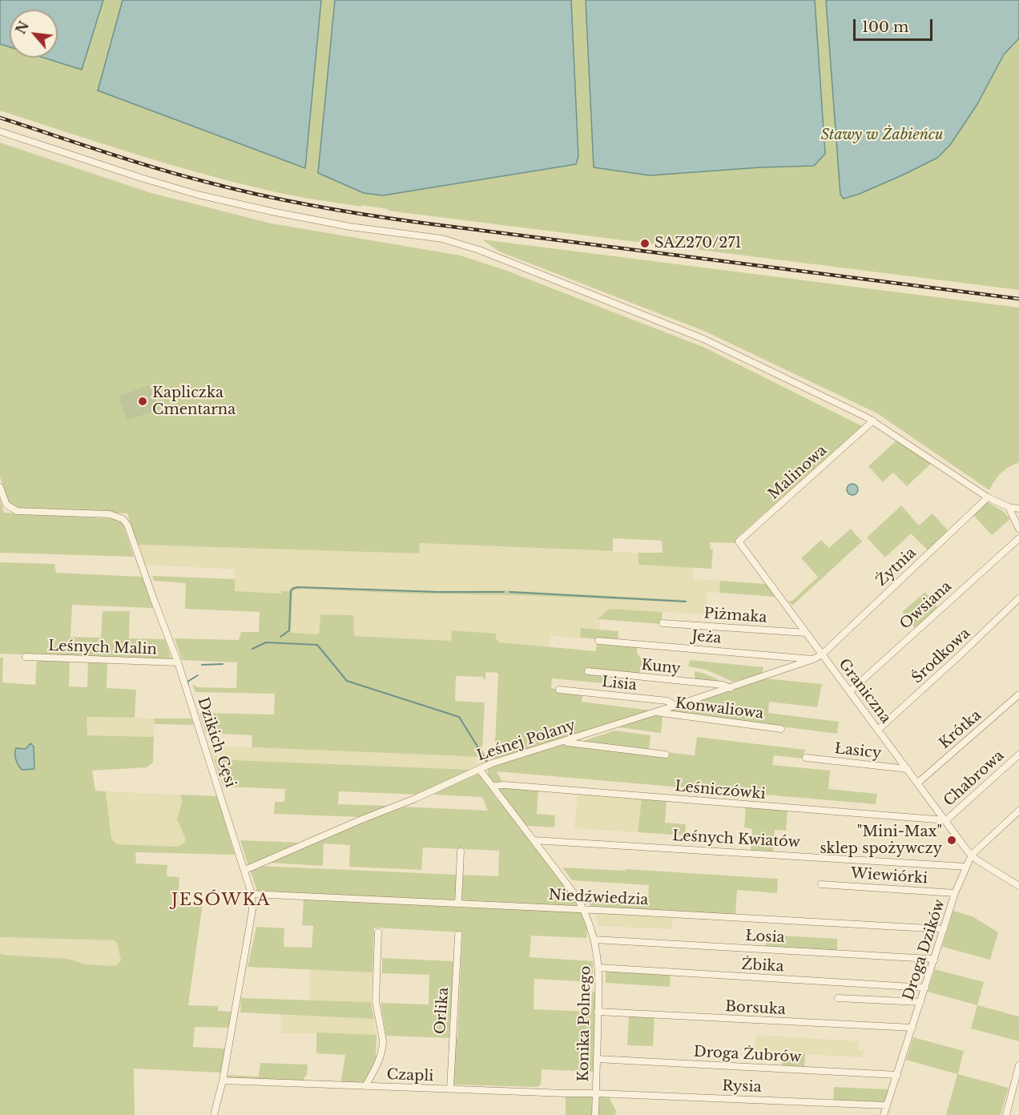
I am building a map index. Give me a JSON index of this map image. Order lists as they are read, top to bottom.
{
  "streets": {
    "street": [
      "Malinowa",
      "Żytnia",
      "Owsiana",
      "Piżmaka",
      "Jeża",
      "Leśnych Malin",
      "Środkowa",
      "Kuny",
      "Lisia",
      "Graniczna",
      "Konwaliowa",
      "Krótka",
      "Leśnej Polany",
      "Dzikich Gęsi",
      "Łasicy",
      "Chabrowa",
      "Leśniczówki",
      "Leśnych Kwiatów",
      "Wiewiórki",
      "Niedźwiedzia",
      "Łosia",
      "Droga Dzików",
      "Żbika",
      "Borsuka",
      "Orlika",
      "Konika Polnego",
      "Droga Żubrów",
      "Czapli",
      "Rysia"
    ]
  },
  "crossings": [
    ["Malinowa", "Graniczna"],
    ["Żytnia", "Graniczna"],
    ["Żytnia", "Leśnej Polany"],
    ["Owsiana", "Graniczna"],
    ["Piżmaka", "Graniczna"],
    ["Jeża", "Leśnej Polany"],
    ["Leśnych Malin", "Dzikich Gęsi"],
    ["Środkowa", "Graniczna"],
    ["Kuny", "Leśnej Polany"],
    ["Lisia", "Leśnej Polany"],
    ["Graniczna", "Krótka"],
    ["Graniczna", "Leśnej Polany"],
    ["Graniczna", "Łasicy"],
    ["Graniczna", "Chabrowa"],
    ["Graniczna", "Leśniczówki"],
    ["Graniczna", "Droga Dzików"],
    ["Konwaliowa", "Leśnej Polany"],
    ["Leśnej Polany", "Dzikich Gęsi"],
    ["Leśnej Polany", "Konika Polnego"],
    ["Dzikich Gęsi", "Niedźwiedzia"],
    ["Dzikich Gęsi", "Czapli"],
    ["Chabrowa", "Leśniczówki"],
    ["Leśniczówki", "Konika Polnego"],
    ["Leśnych Kwiatów", "Droga Dzików"],
    ["Leśnych Kwiatów", "Konika Polnego"],
    ["Wiewiórki", "Droga Dzików"],
    ["Niedźwiedzia", "Droga Dzików"],
    ["Niedźwiedzia", "Konika Polnego"],
    ["Łosia", "Droga Dzików"],
    ["Łosia", "Konika Polnego"],
    ["Droga Dzików", "Żbika"],
    ["Droga Dzików", "Borsuka"],
    ["Droga Dzików", "Droga Żubrów"],
    ["Droga Dzików", "Rysia"],
    ["Żbika", "Konika Polnego"],
    ["Borsuka", "Konika Polnego"],
    ["Orlika", "Czapli"],
    ["Konika Polnego", "Droga Żubrów"],
    ["Konika Polnego", "Czapli"],
    ["Konika Polnego", "Rysia"],
    ["Czapli", "Rysia"]
  ],
  "districts": ["JESÓWKA"],
  "parks": ["Stawy w Żabieńcu"],
  "places": ["SAZ270/271", "Kapliczka Cmentarna", "\"Mini-Max\" sklep spożywczy"],
  "scale_bar": "100 m",
  "north": "top left"
}
